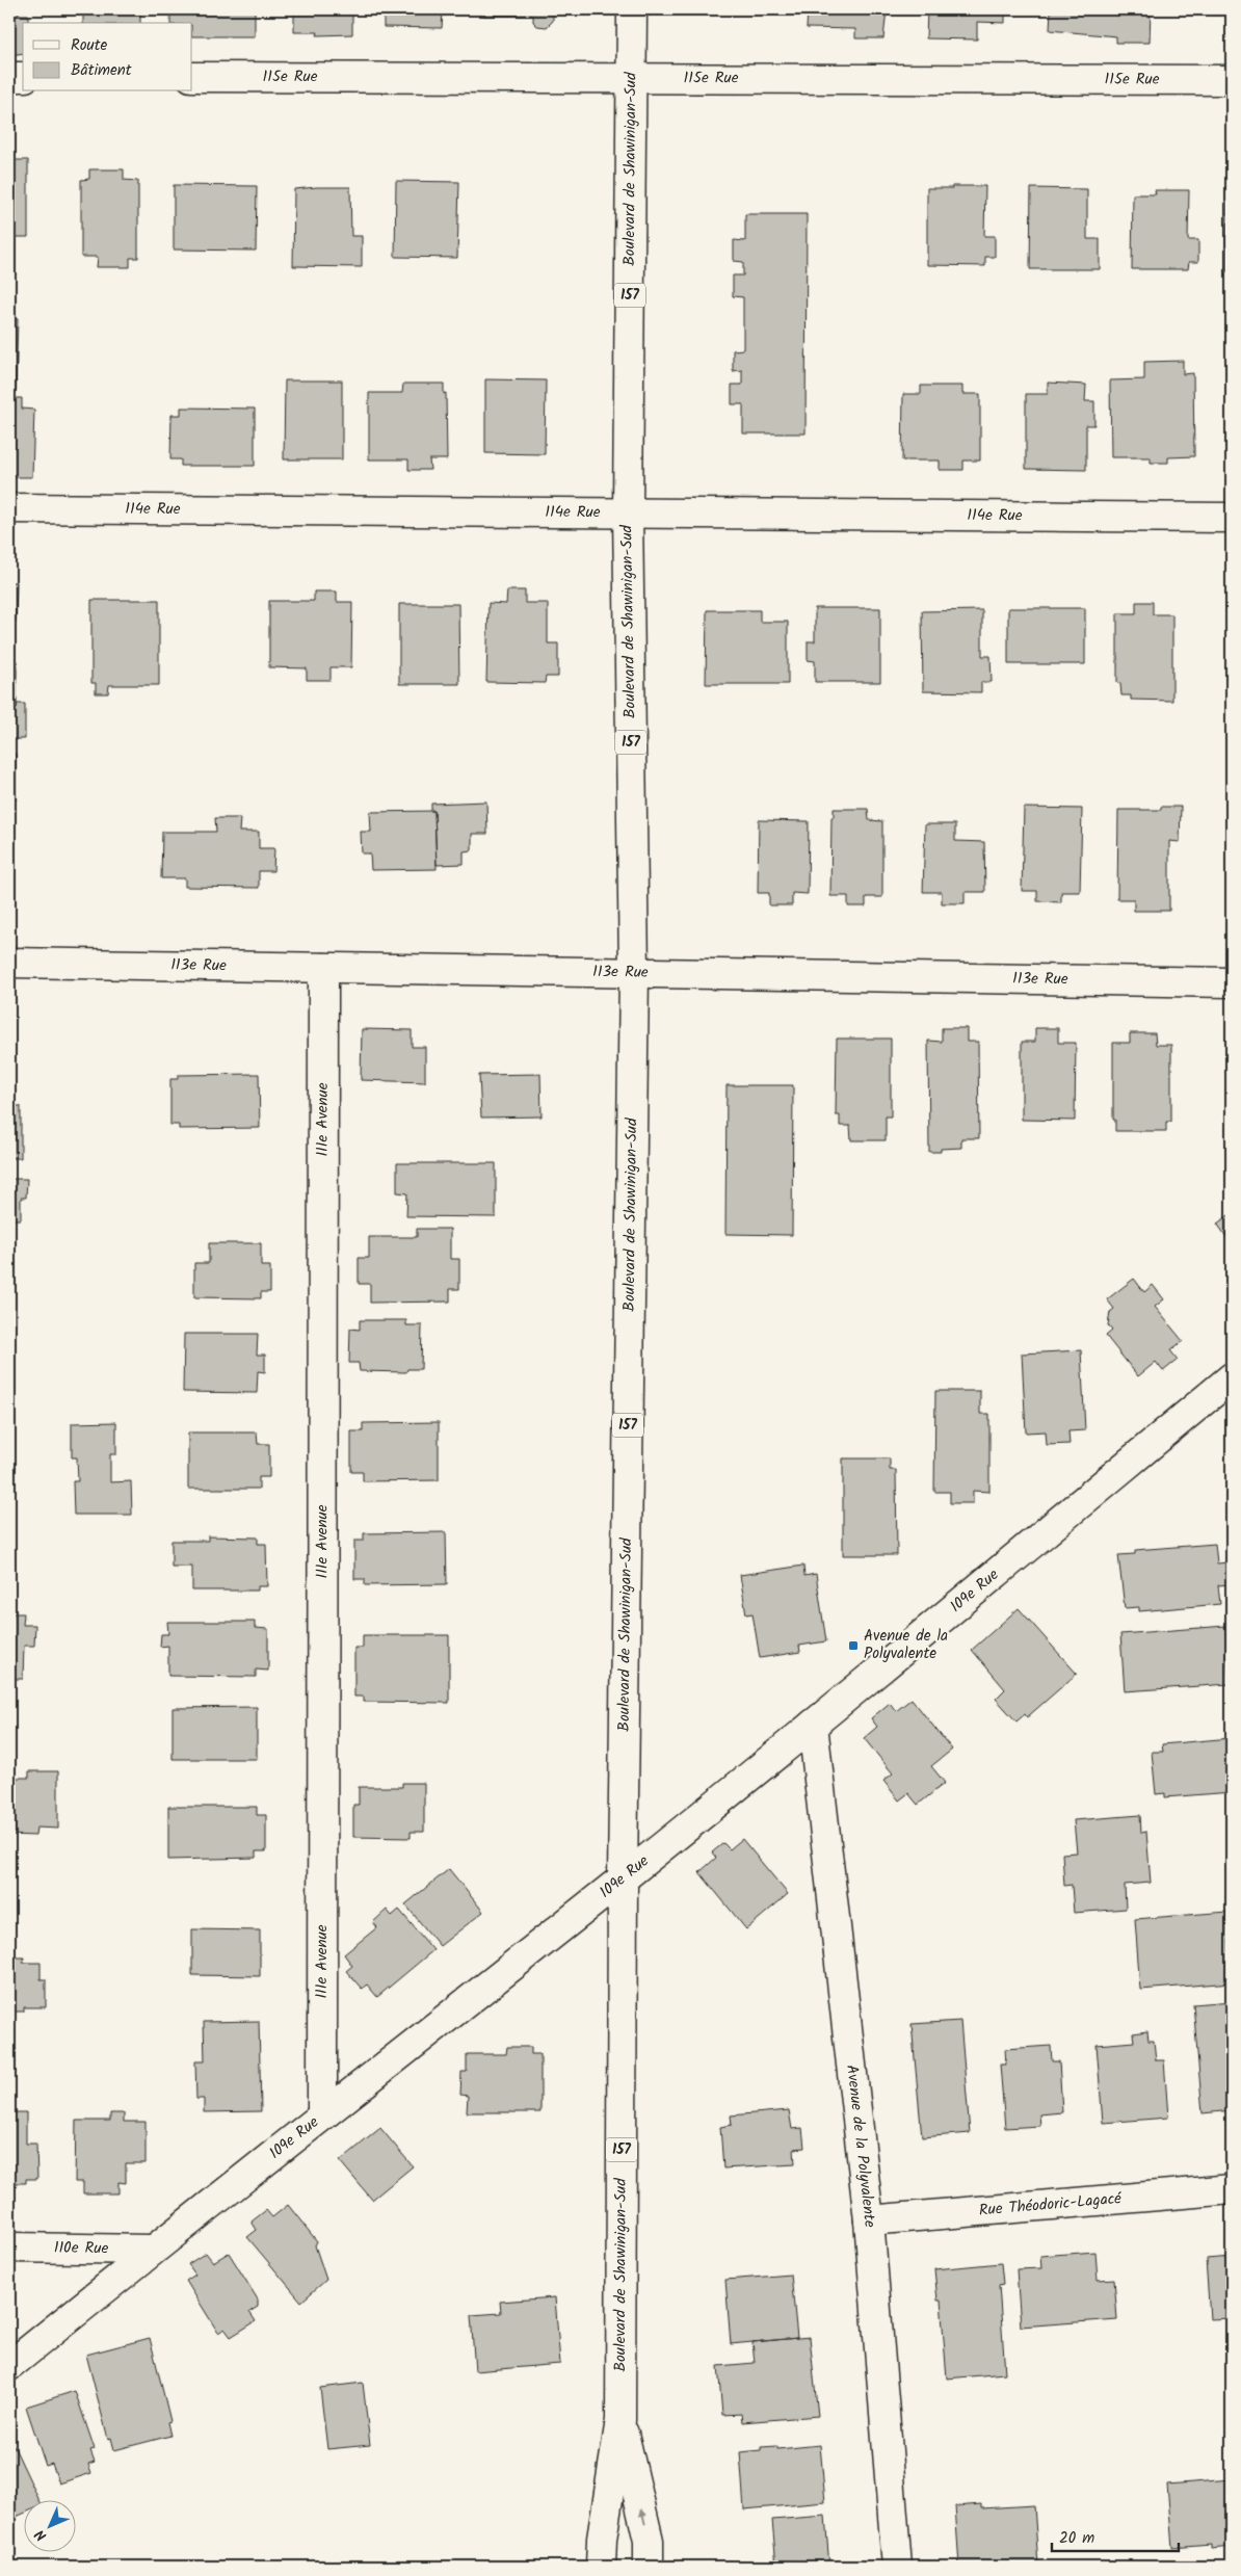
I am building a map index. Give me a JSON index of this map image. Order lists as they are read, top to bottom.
{
  "streets": {
    "street": [
      "115e Rue",
      "Boulevard de Shawinigan-Sud",
      "157",
      "114e Rue",
      "113e Rue",
      "111e Avenue",
      "109e Rue",
      "Avenue de la Polyvalente",
      "Rue Théodoric-Lagacé",
      "110e Rue"
    ]
  },
  "crossings": [
    ["115e Rue", "Boulevard de Shawinigan-Sud"],
    ["Boulevard de Shawinigan-Sud", "114e Rue"],
    ["Boulevard de Shawinigan-Sud", "113e Rue"],
    ["Boulevard de Shawinigan-Sud", "109e Rue"],
    ["113e Rue", "111e Avenue"],
    ["111e Avenue", "109e Rue"],
    ["109e Rue", "Avenue de la Polyvalente"],
    ["109e Rue", "110e Rue"],
    ["Avenue de la Polyvalente", "Rue Théodoric-Lagacé"]
  ],
  "places": {
    "transit": ["Avenue de la Polyvalente"]
  },
  "legend": ["Route", "Bâtiment"],
  "scale_bar": "20 m",
  "north": "bottom left"
}
